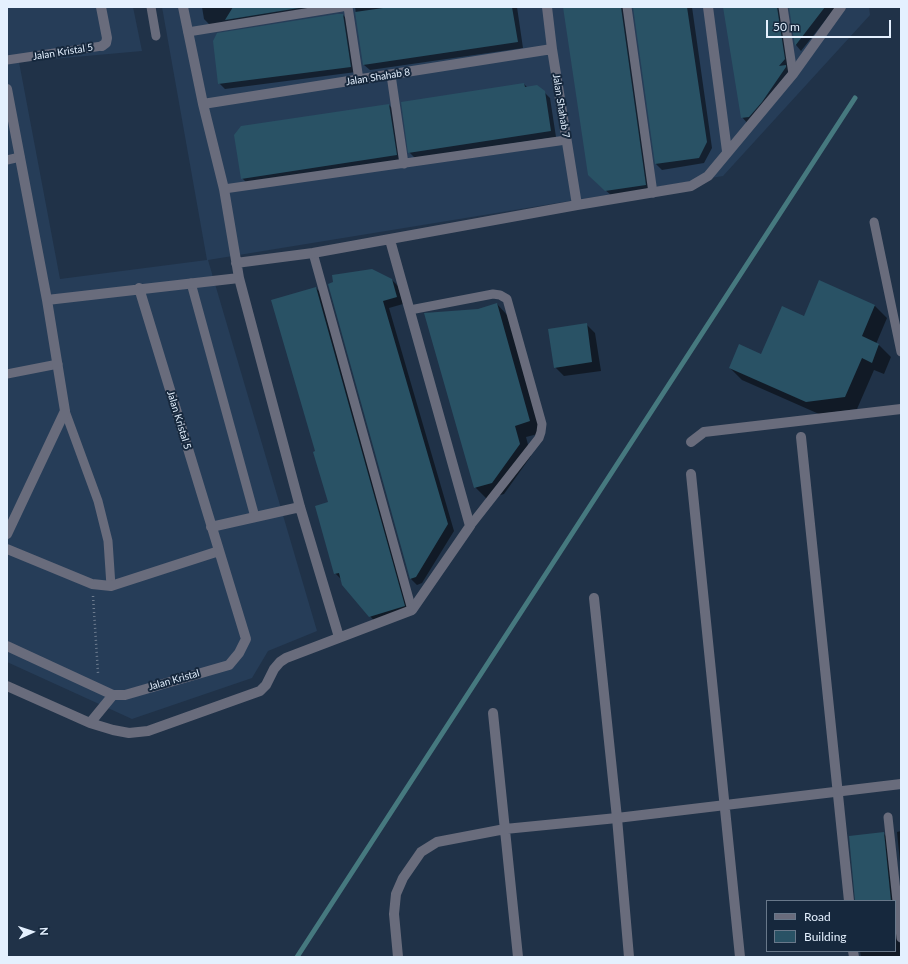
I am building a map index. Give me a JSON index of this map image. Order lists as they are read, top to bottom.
{
  "streets": {
    "street": [
      "Jalan Kristal 5",
      "Jalan Shahab 8",
      "Jalan Shahab 7",
      "Jalan Kristal"
    ]
  },
  "crossings": [
    ["Jalan Kristal 5", "Jalan Kristal"],
    ["Jalan Shahab 8", "Jalan Shahab 7"]
  ],
  "legend": ["Road", "Building"],
  "scale_bar": "50 m",
  "north": "right"
}
